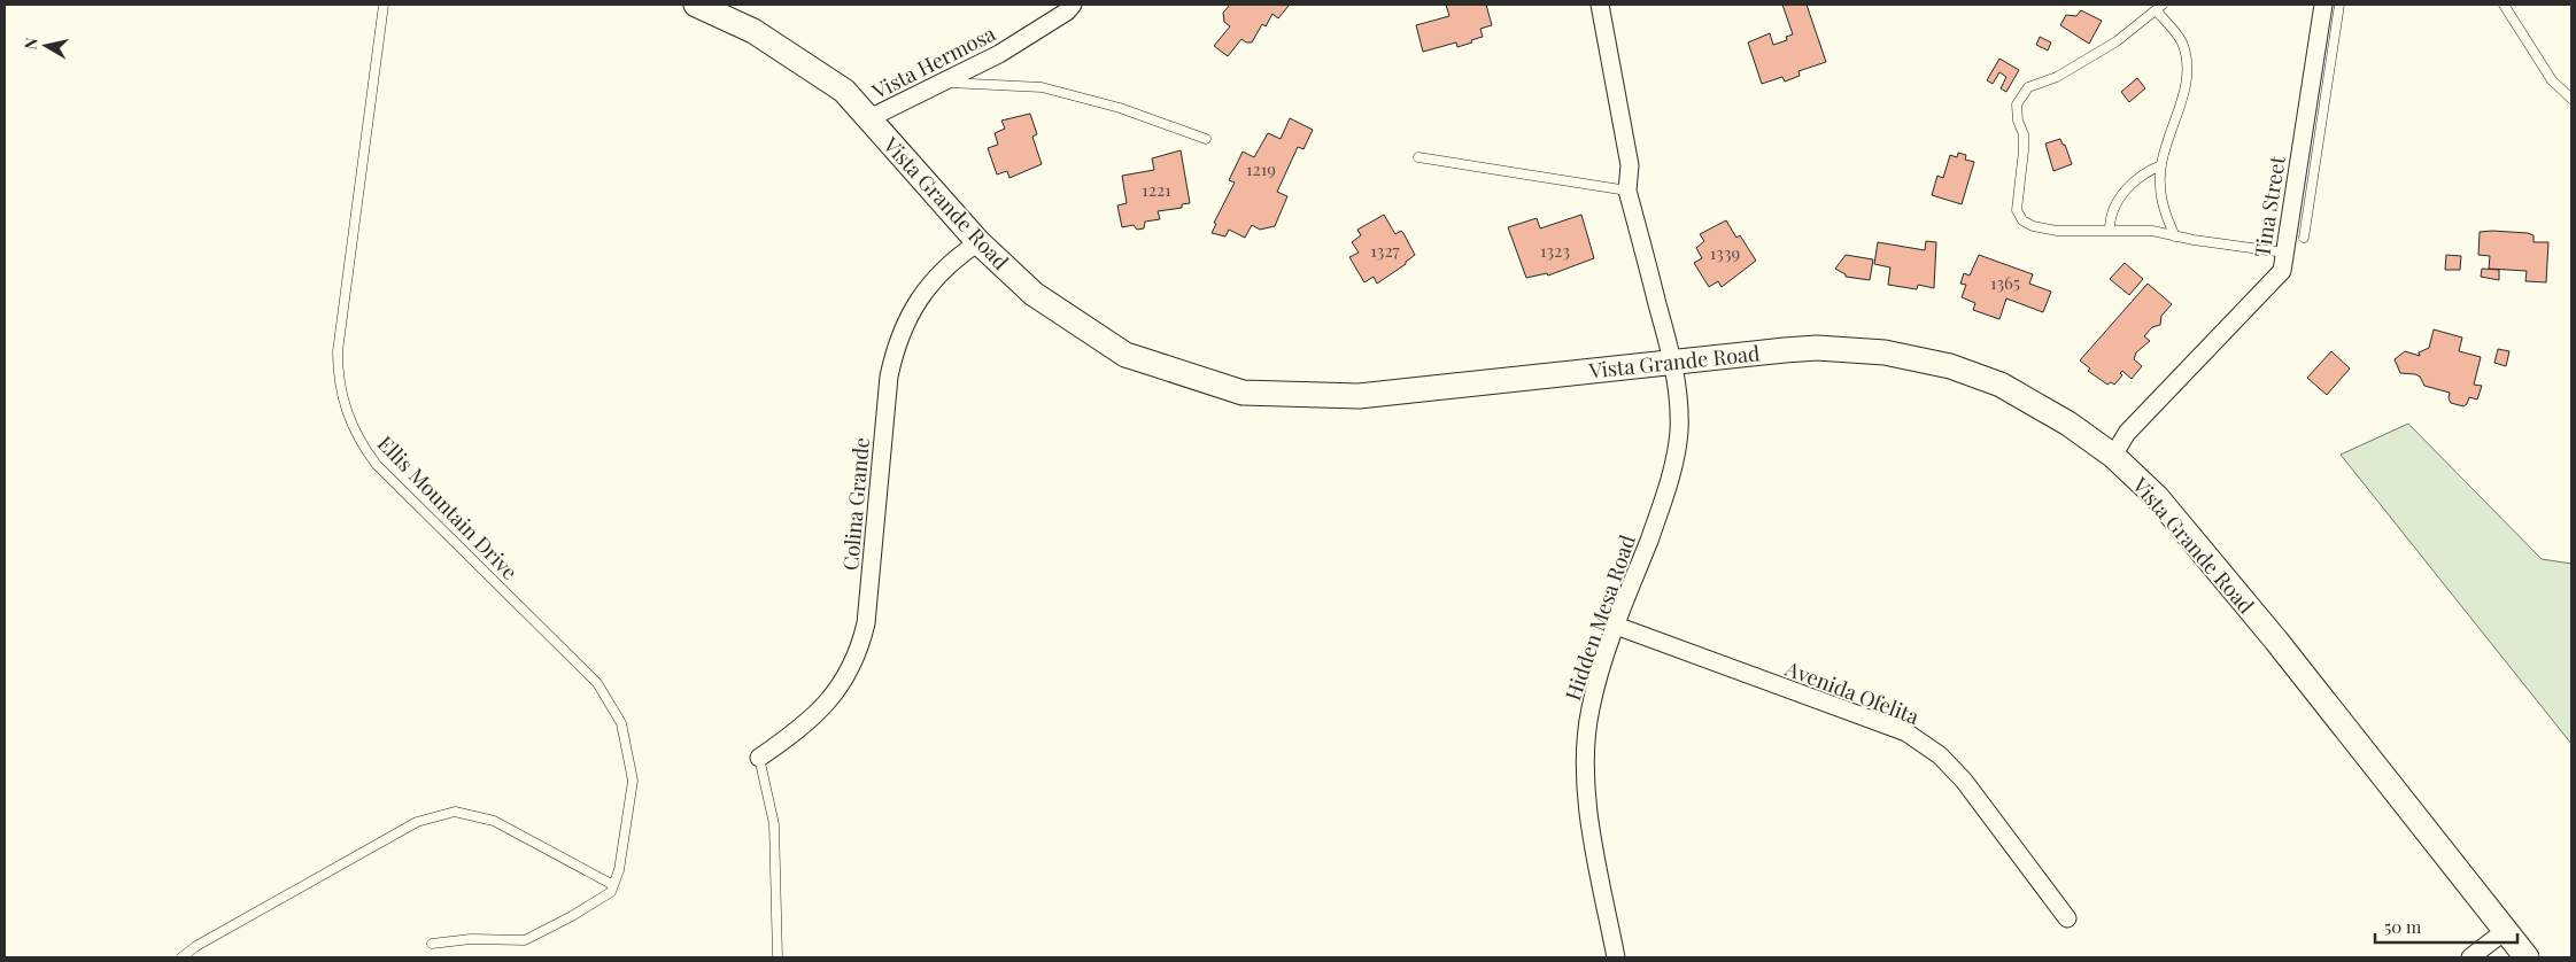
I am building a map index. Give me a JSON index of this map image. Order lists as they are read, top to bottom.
{
  "streets": {
    "street": [
      "Vista Hermosa",
      "Vista Grande Road",
      "Tina Street",
      "Colina Grande",
      "Hidden Mesa Road",
      "Avenida Ofelita"
    ],
    "lane": ["Ellis Mountain Drive"]
  },
  "crossings": [
    ["Vista Hermosa", "Vista Grande Road"],
    ["Vista Grande Road", "Tina Street"],
    ["Vista Grande Road", "Colina Grande"],
    ["Vista Grande Road", "Hidden Mesa Road"],
    ["Hidden Mesa Road", "Avenida Ofelita"]
  ],
  "house_numbers": [
    "1219",
    "1221",
    "1327",
    "1323",
    "1339",
    "1365"
  ],
  "scale_bar": "50 m",
  "north": "left"
}
